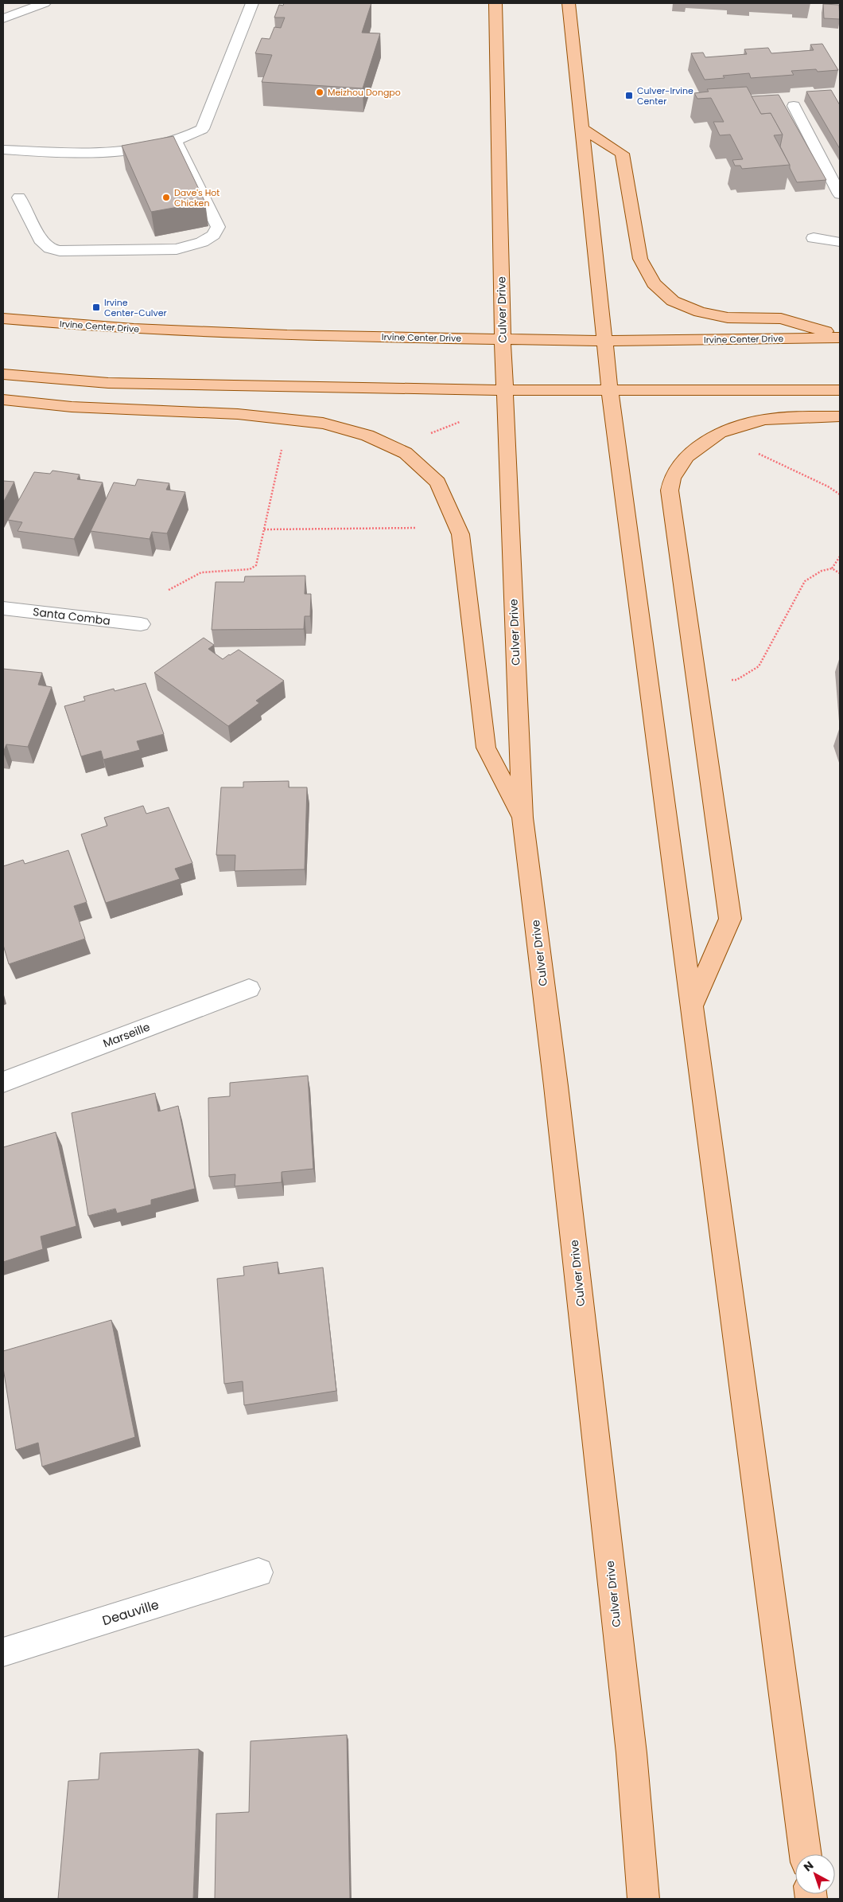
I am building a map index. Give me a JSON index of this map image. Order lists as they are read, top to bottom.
{
  "streets": {
    "main road": ["Culver Drive", "Irvine Center Drive"],
    "street": ["Santa Comba", "Marseille", "Deauville"]
  },
  "crossings": [
    ["Culver Drive", "Irvine Center Drive"]
  ],
  "places": {
    "other": ["Meizhou Dongpo", "Dave's Hot Chicken"],
    "transit": ["Culver-Irvine Center", "Irvine Center-Culver"]
  },
  "north": "top left"
}
